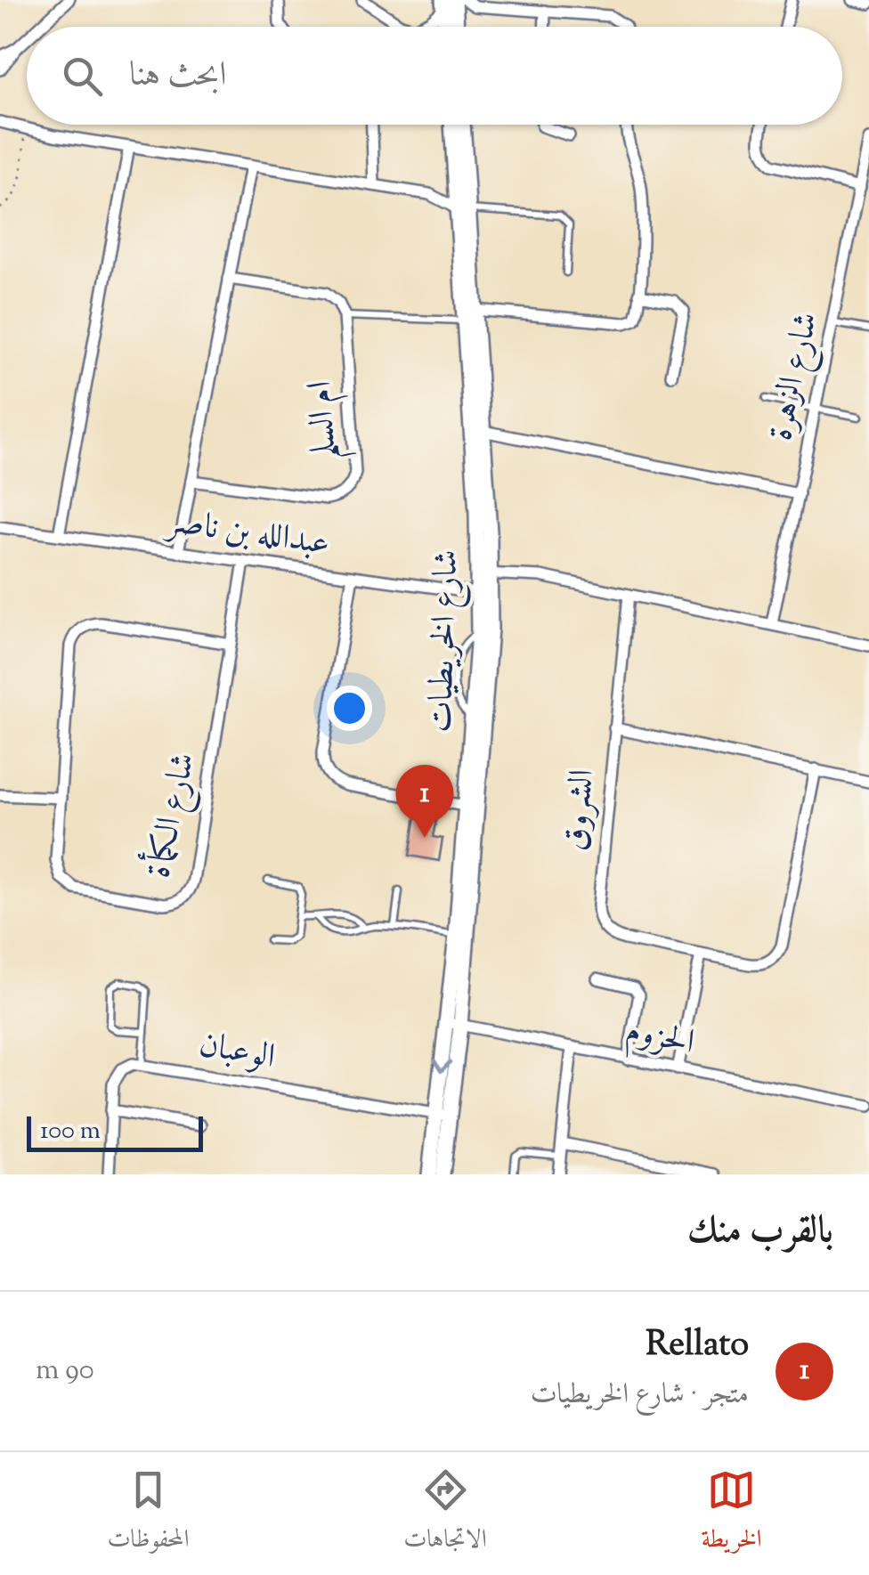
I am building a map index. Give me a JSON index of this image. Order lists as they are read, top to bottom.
{
  "streets": {
    "street": [
      "شارع الزهرة",
      "ام السلم",
      "عبدالله بن ناصر",
      "شارع الخريطيات",
      "الشروق",
      "شارع الكمأة",
      "الحزوم",
      "الوعبان"
    ]
  },
  "crossings": [
    ["عبدالله بن ناصر", "شارع الخريطيات"],
    ["عبدالله بن ناصر", "شارع الكمأة"],
    ["شارع الخريطيات", "الحزوم"],
    ["شارع الخريطيات", "الوعبان"]
  ],
  "scale_bar": "100 m",
  "page": {
    "search": "ابحث هنا",
    "pins": "1",
    "scale": "100 m",
    "heading": "بالقرب منك",
    "list": [
      {
        "mark": "1",
        "name": "Rellato",
        "note": "متجر · شارع الخريطيات",
        "value": "90 m"
      }
    ],
    "nav": ["الخريطة", "الاتجاهات", "المحفوظات"]
  }
}
